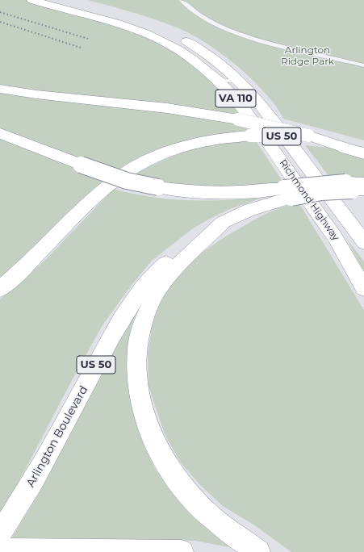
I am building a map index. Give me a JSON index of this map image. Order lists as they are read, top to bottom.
{
  "streets": {
    "highway": [
      "VA 110",
      "US 50",
      "Richmond Highway",
      "Arlington Boulevard"
    ]
  },
  "parks": ["Arlington Ridge Park"]
}
